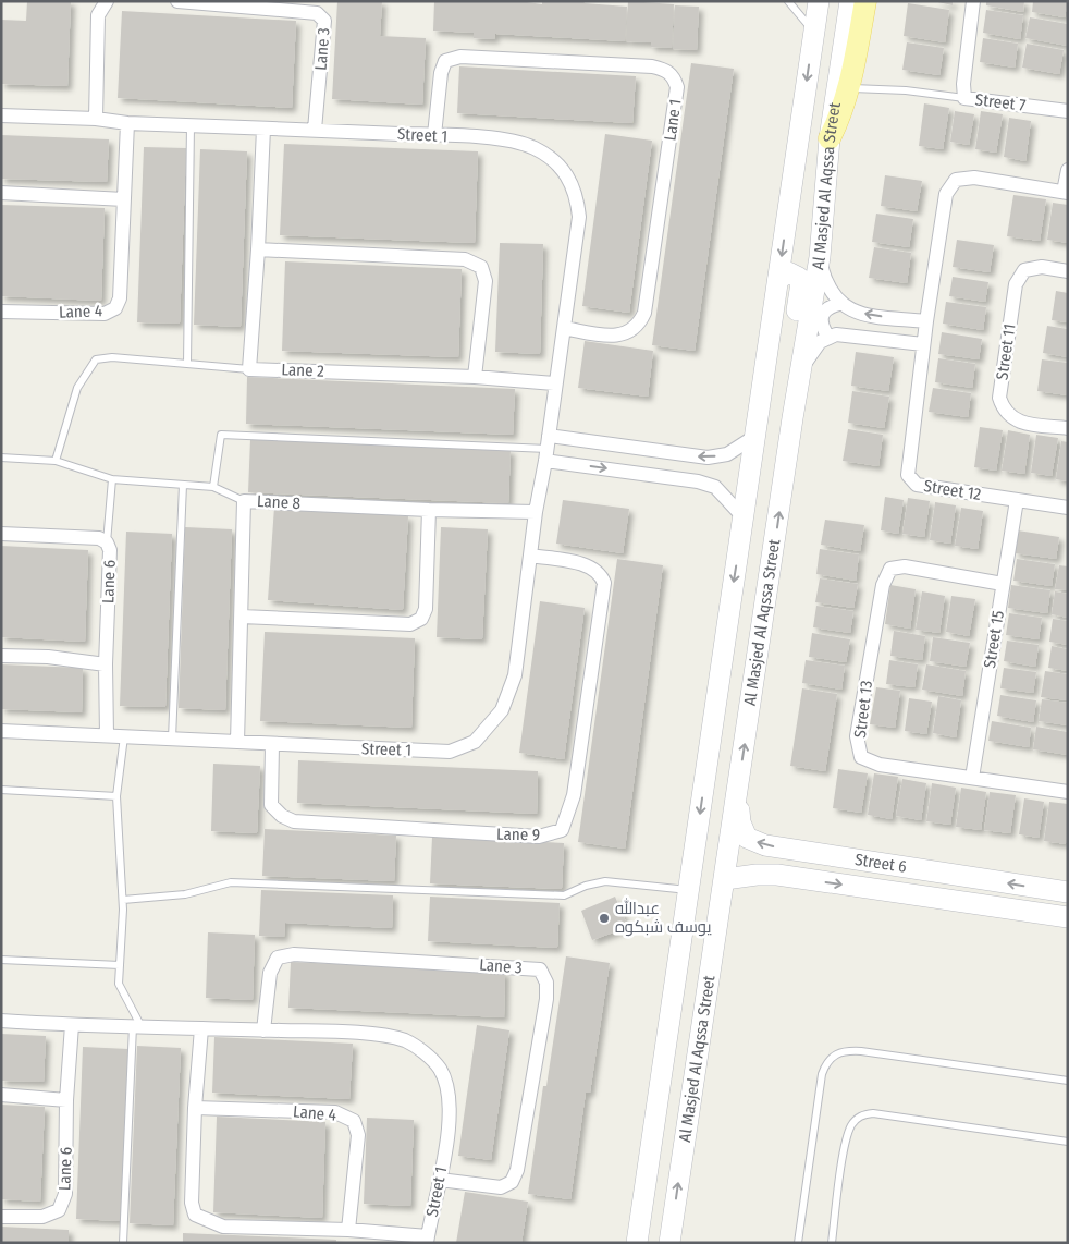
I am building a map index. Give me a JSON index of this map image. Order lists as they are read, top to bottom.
{
  "streets": {
    "main road": ["Al Masjed Al Aqssa Street", "Street 6"],
    "street": [
      "Lane 3",
      "Street 7",
      "Lane 1",
      "Street 1",
      "Lane 4",
      "Street 11",
      "Lane 2",
      "Street 12",
      "Lane 8",
      "Lane 6",
      "Street 15",
      "Street 13",
      "Lane 9"
    ]
  },
  "crossings": [
    ["Lane 3", "Street 1"],
    ["Lane 1", "Street 1"],
    ["Street 1", "Lane 4"],
    ["Street 1", "Lane 2"],
    ["Street 1", "Lane 8"],
    ["Street 1", "Lane 6"],
    ["Street 1", "Lane 9"],
    ["Al Masjed Al Aqssa Street", "Street 6"],
    ["Street 12", "Street 15"],
    ["Street 15", "Street 13"]
  ],
  "places": ["عبدالله يوسف شبكوه"]
}
